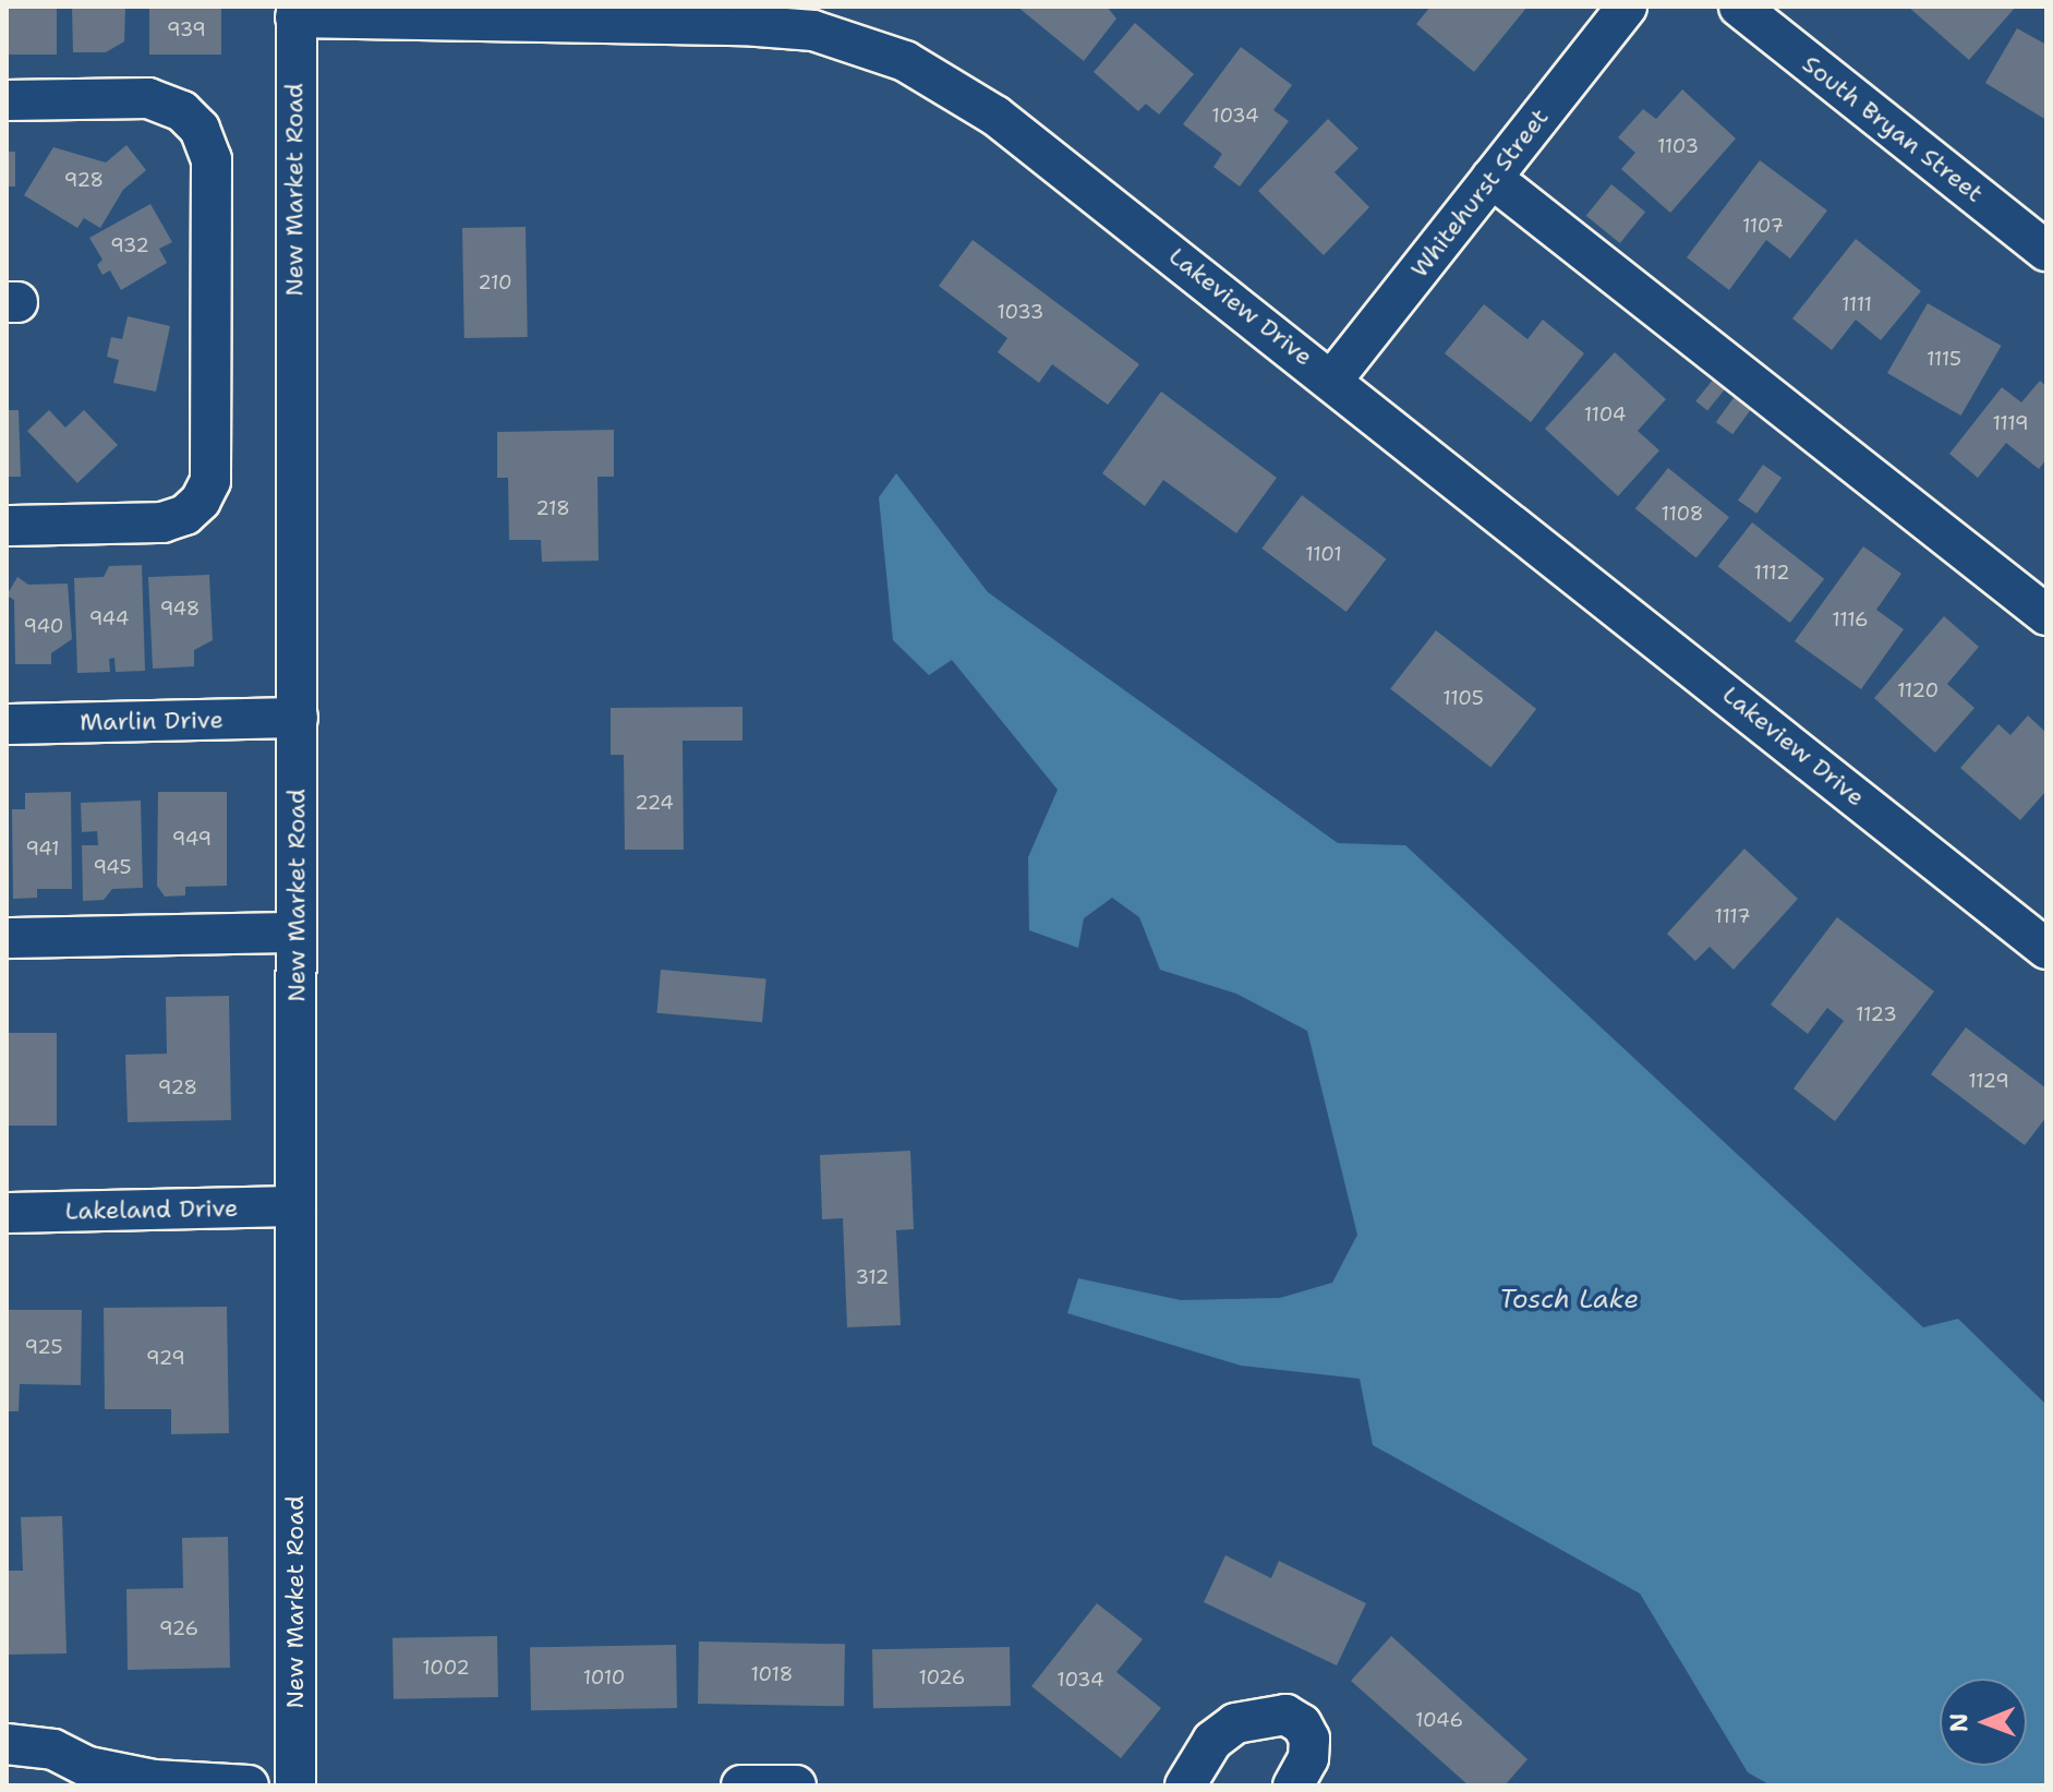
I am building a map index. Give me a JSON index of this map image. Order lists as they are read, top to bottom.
{
  "streets": {
    "street": [
      "South Bryan Street",
      "New Market Road",
      "Whitehurst Street",
      "Lakeview Drive",
      "Marlin Drive",
      "Lakeland Drive"
    ]
  },
  "crossings": [
    ["New Market Road", "Lakeview Drive"],
    ["New Market Road", "Marlin Drive"],
    ["New Market Road", "Lakeland Drive"],
    ["Whitehurst Street", "Lakeview Drive"]
  ],
  "water": ["Tosch Lake"],
  "house_numbers": [
    "939",
    "1034",
    "1103",
    "928",
    "1107",
    "932",
    "210",
    "1111",
    "1033",
    "1115",
    "1104",
    "1119",
    "218",
    "1108",
    "1101",
    "1112",
    "948",
    "944",
    "1116",
    "940",
    "1120",
    "1105",
    "224",
    "949",
    "941",
    "945",
    "1117",
    "1123",
    "1129",
    "928",
    "312",
    "925",
    "929",
    "926",
    "1002",
    "1018",
    "1010",
    "1026",
    "1034",
    "1046"
  ],
  "north": "left"
}
